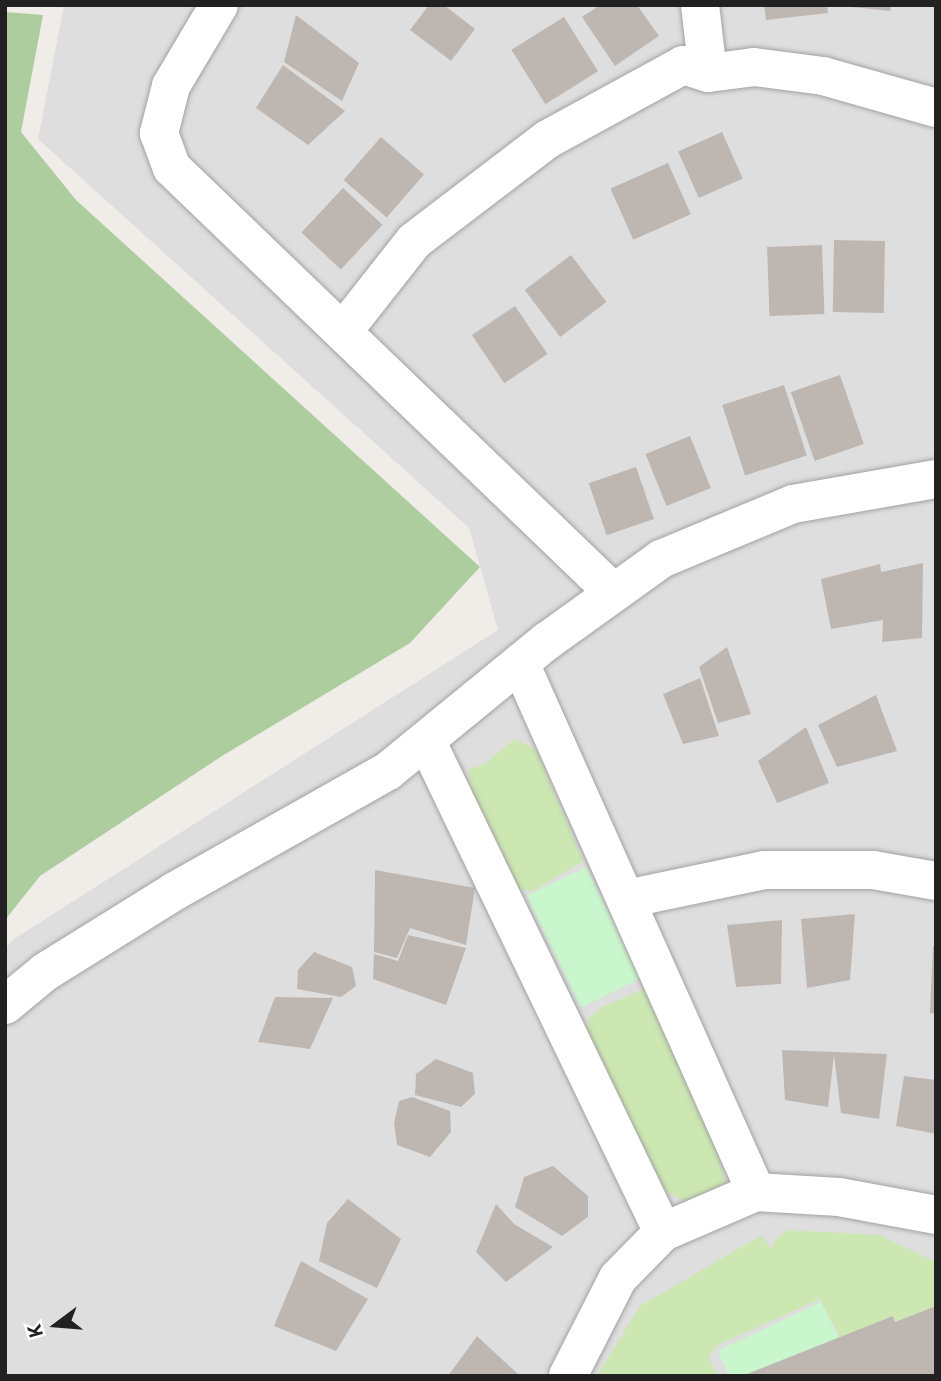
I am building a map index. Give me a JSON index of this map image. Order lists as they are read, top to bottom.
{
  "north": "left"
}
